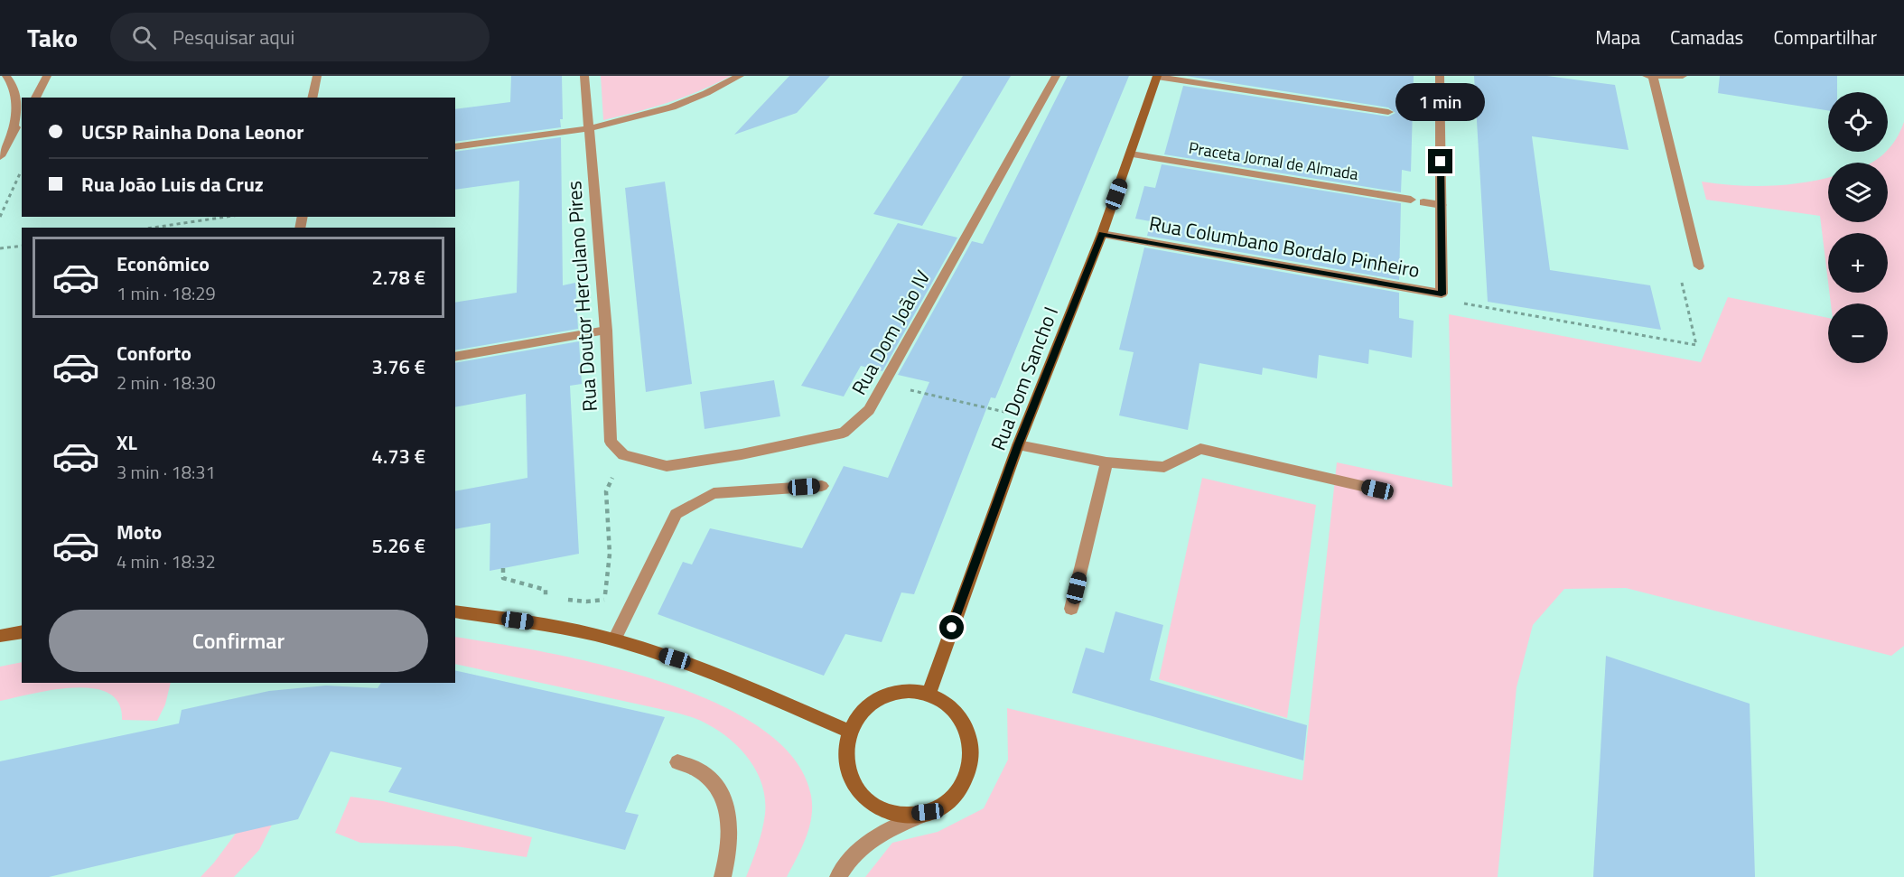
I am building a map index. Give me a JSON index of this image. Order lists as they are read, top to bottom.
{
  "streets": {
    "main road": ["Rua Dom Sancho I"],
    "street": [
      "Praceta Jornal de Almada",
      "Rua Columbano Bordalo Pinheiro",
      "Rua Doutor Herculano Pires",
      "Rua Dom João IV"
    ]
  },
  "crossings": [
    ["Praceta Jornal de Almada", "Rua Dom Sancho I"],
    ["Rua Columbano Bordalo Pinheiro", "Rua Dom Sancho I"],
    ["Rua Doutor Herculano Pires", "Rua Dom João IV"]
  ],
  "page": {
    "header": "Tako",
    "search": "Pesquisar aqui",
    "nav": ["Mapa", "Camadas", "Compartilhar"],
    "bubble": "1 min",
    "map_buttons": ["+", "−"],
    "banner": ["UCSP Rainha Dona Leonor", "Rua João Luis da Cruz"],
    "list": [
      {
        "name": "Econômico",
        "note": "1 min · 18:29",
        "value": "2.78 €"
      },
      {
        "name": "Conforto",
        "note": "2 min · 18:30",
        "value": "3.76 €"
      },
      {
        "name": "XL",
        "note": "3 min · 18:31",
        "value": "4.73 €"
      },
      {
        "name": "Moto",
        "note": "4 min · 18:32",
        "value": "5.26 €"
      }
    ],
    "buttons": "Confirmar"
  }
}
